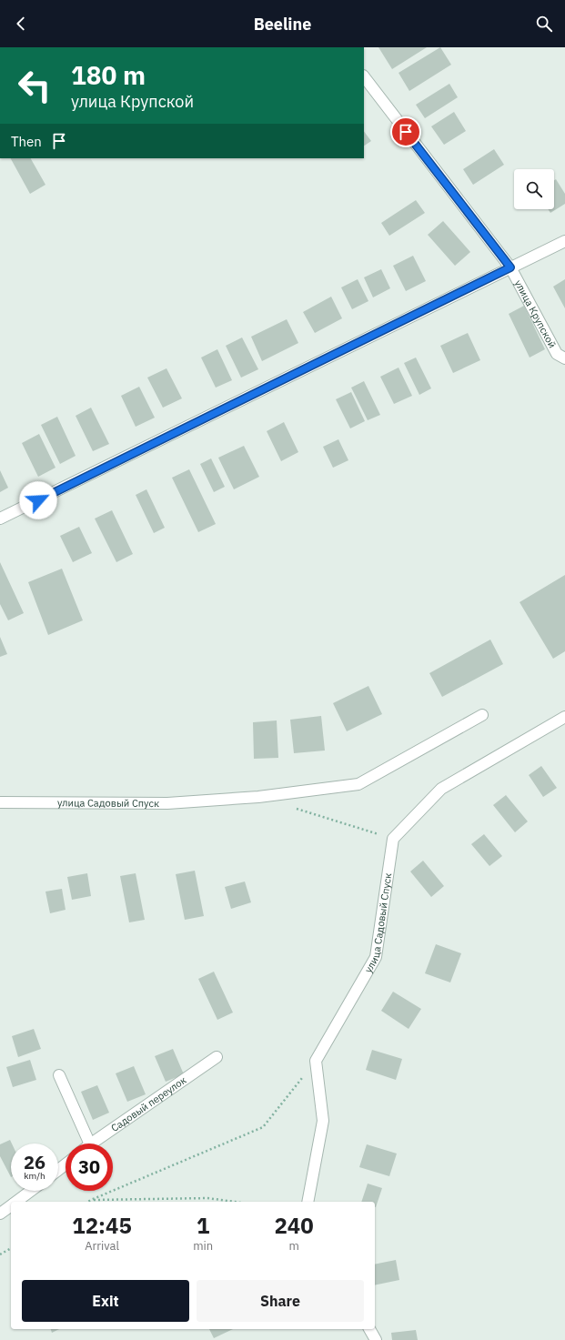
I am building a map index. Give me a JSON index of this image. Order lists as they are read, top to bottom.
{
  "streets": {
    "street": ["улица Крупской", "улица Садовый Спуск", "Садовый переулок"]
  },
  "page": {
    "header": "Beeline",
    "turn": ["180 m", "улица Крупской"],
    "then": "Then",
    "speed": "26 km/h",
    "limit": "30",
    "eta": [
      "12:45",
      "Arrival",
      "1",
      "min",
      "240",
      "m"
    ],
    "buttons": ["Exit", "Share"]
  }
}
